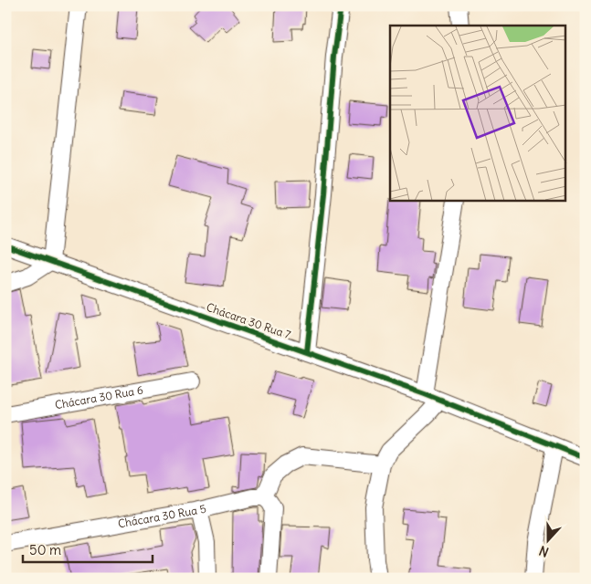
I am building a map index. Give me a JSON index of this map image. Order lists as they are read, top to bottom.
{
  "streets": {
    "street": ["Chácara 30 Rua 7", "Chácara 30 Rua 6", "Chácara 30 Rua 5"]
  },
  "scale_bar": "50 m",
  "north": "bottom"
}
